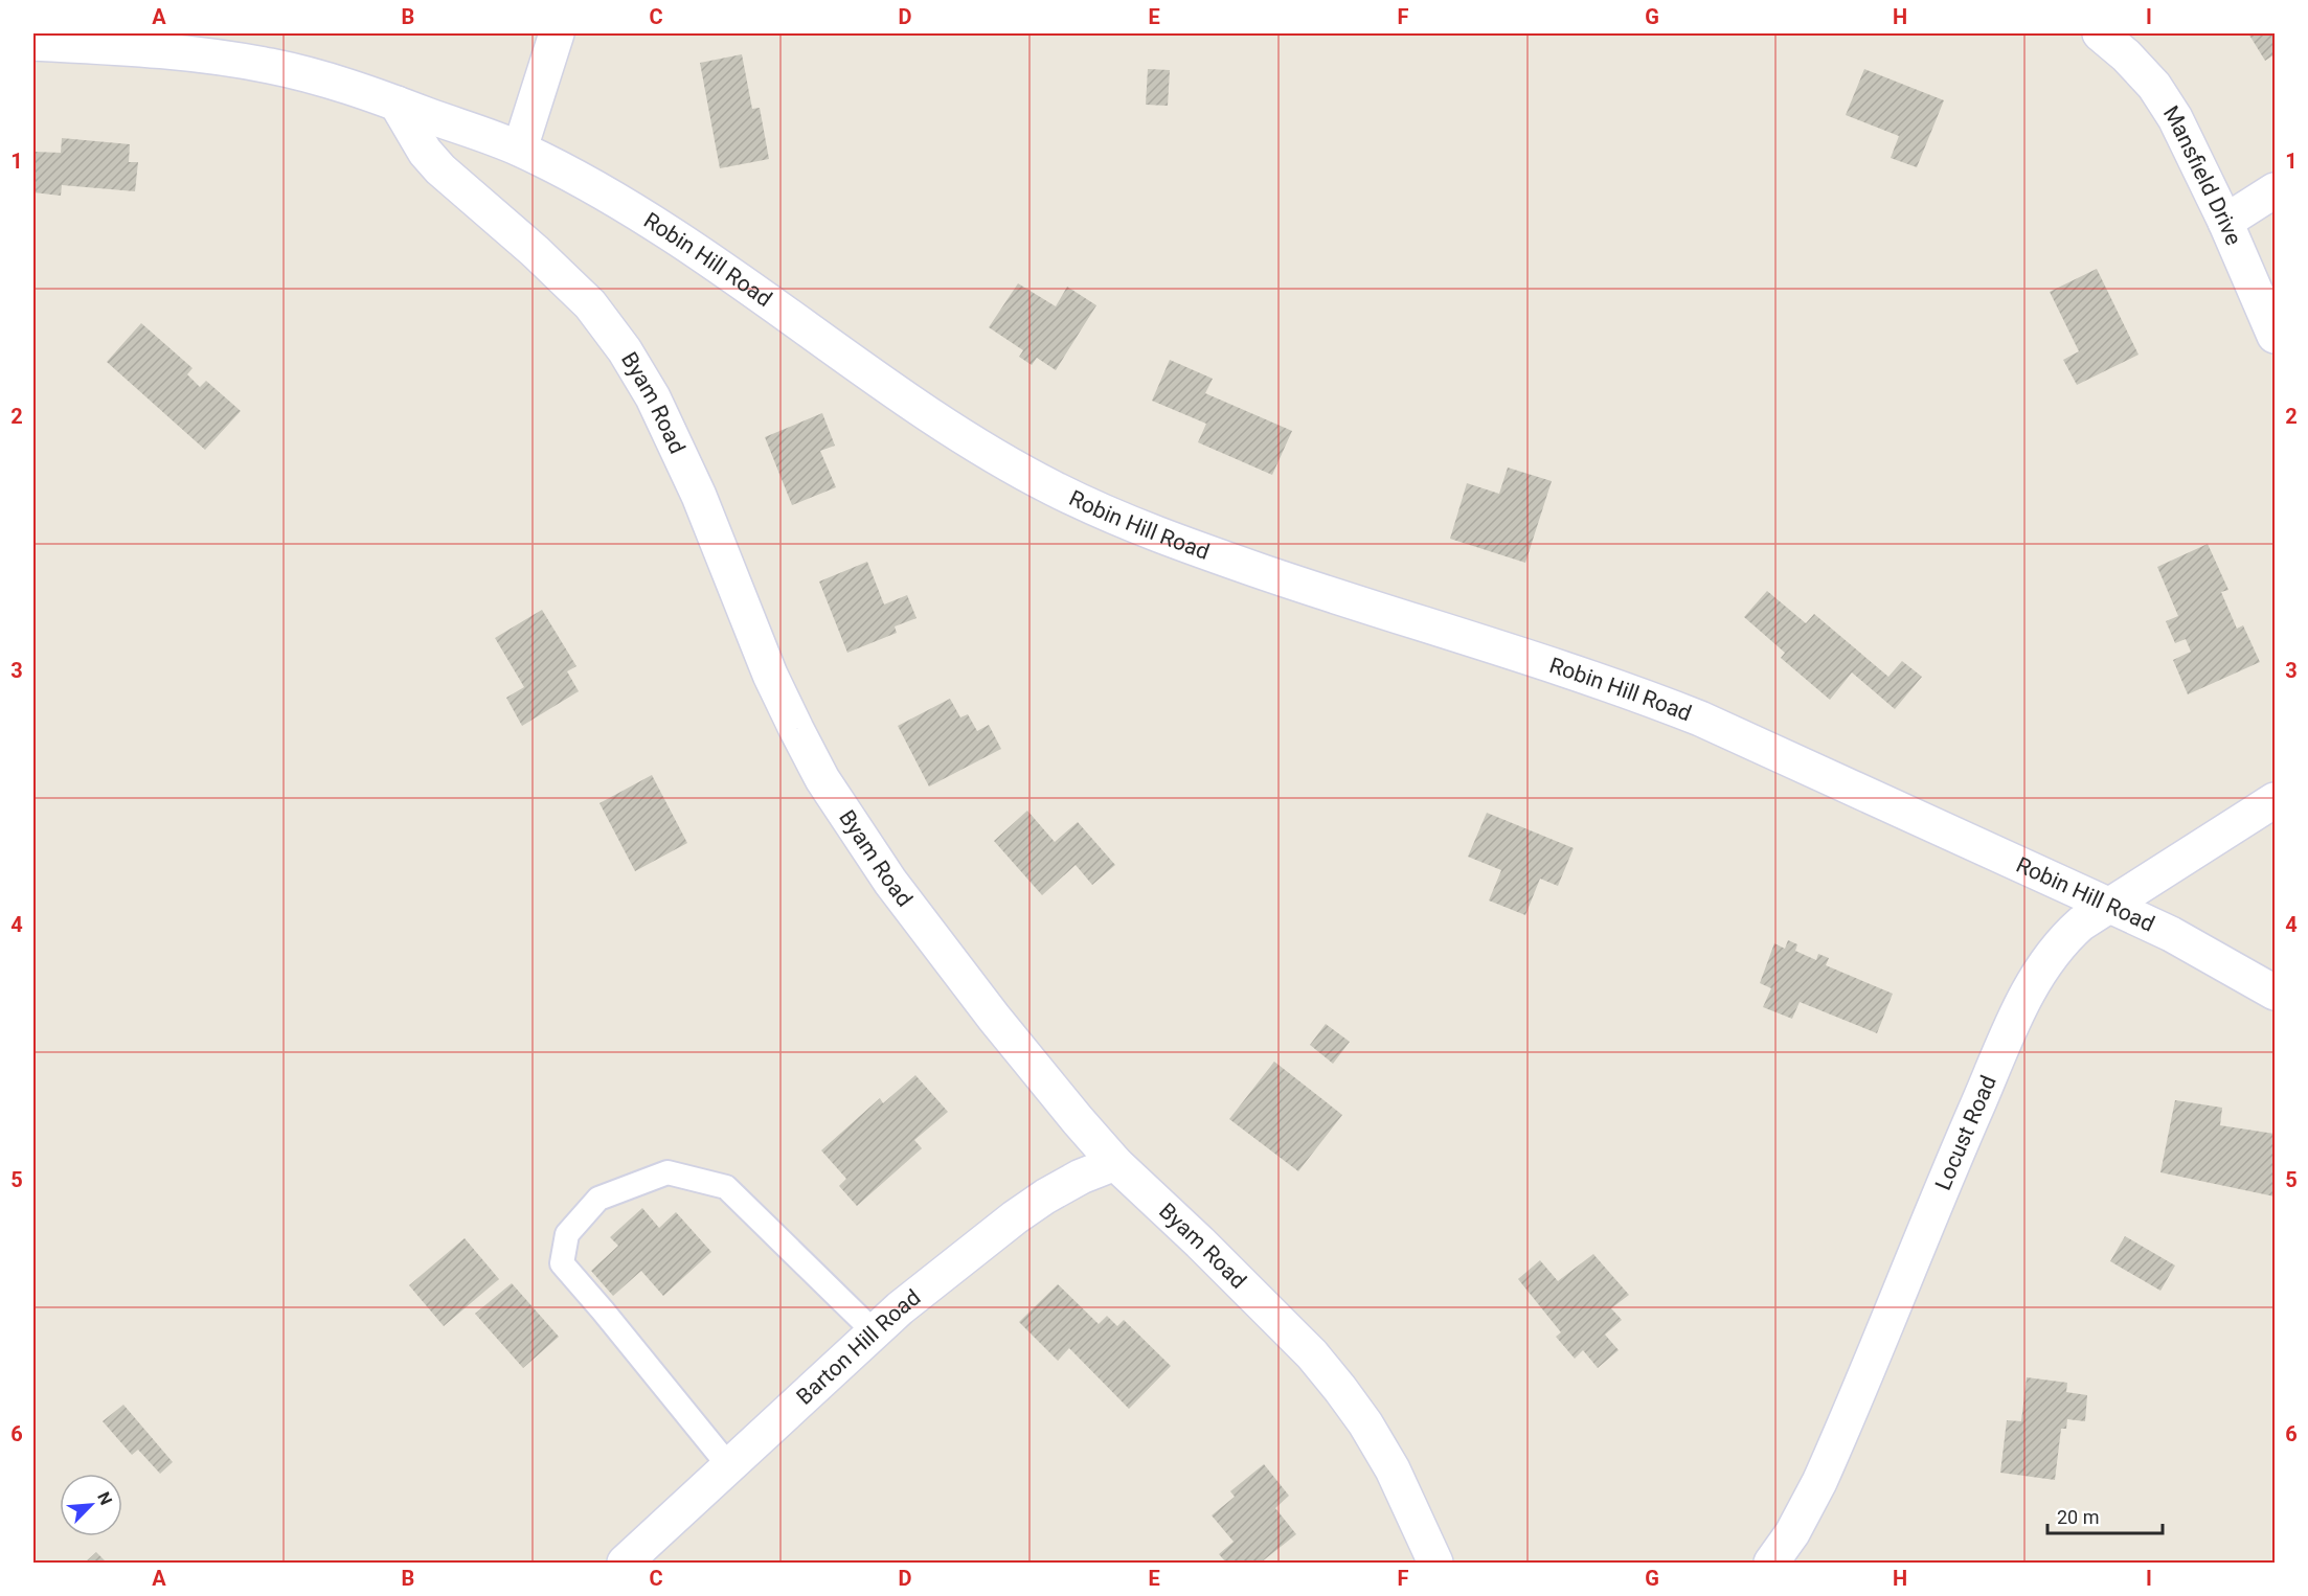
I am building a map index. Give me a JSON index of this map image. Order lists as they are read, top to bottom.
{
  "streets": {
    "street": [
      "Mansfield Drive",
      "Robin Hill Road",
      "Byam Road",
      "Locust Road",
      "Barton Hill Road"
    ]
  },
  "crossings": [
    ["Robin Hill Road", "Byam Road"],
    ["Robin Hill Road", "Locust Road"],
    ["Byam Road", "Barton Hill Road"]
  ],
  "scale_bar": "20 m",
  "north": "top right",
  "grid": {
    "columns": [
      "A",
      "B",
      "C",
      "D",
      "E",
      "F",
      "G",
      "H",
      "I"
    ],
    "rows": [
      "1",
      "2",
      "3",
      "4",
      "5",
      "6"
    ]
  }
}
